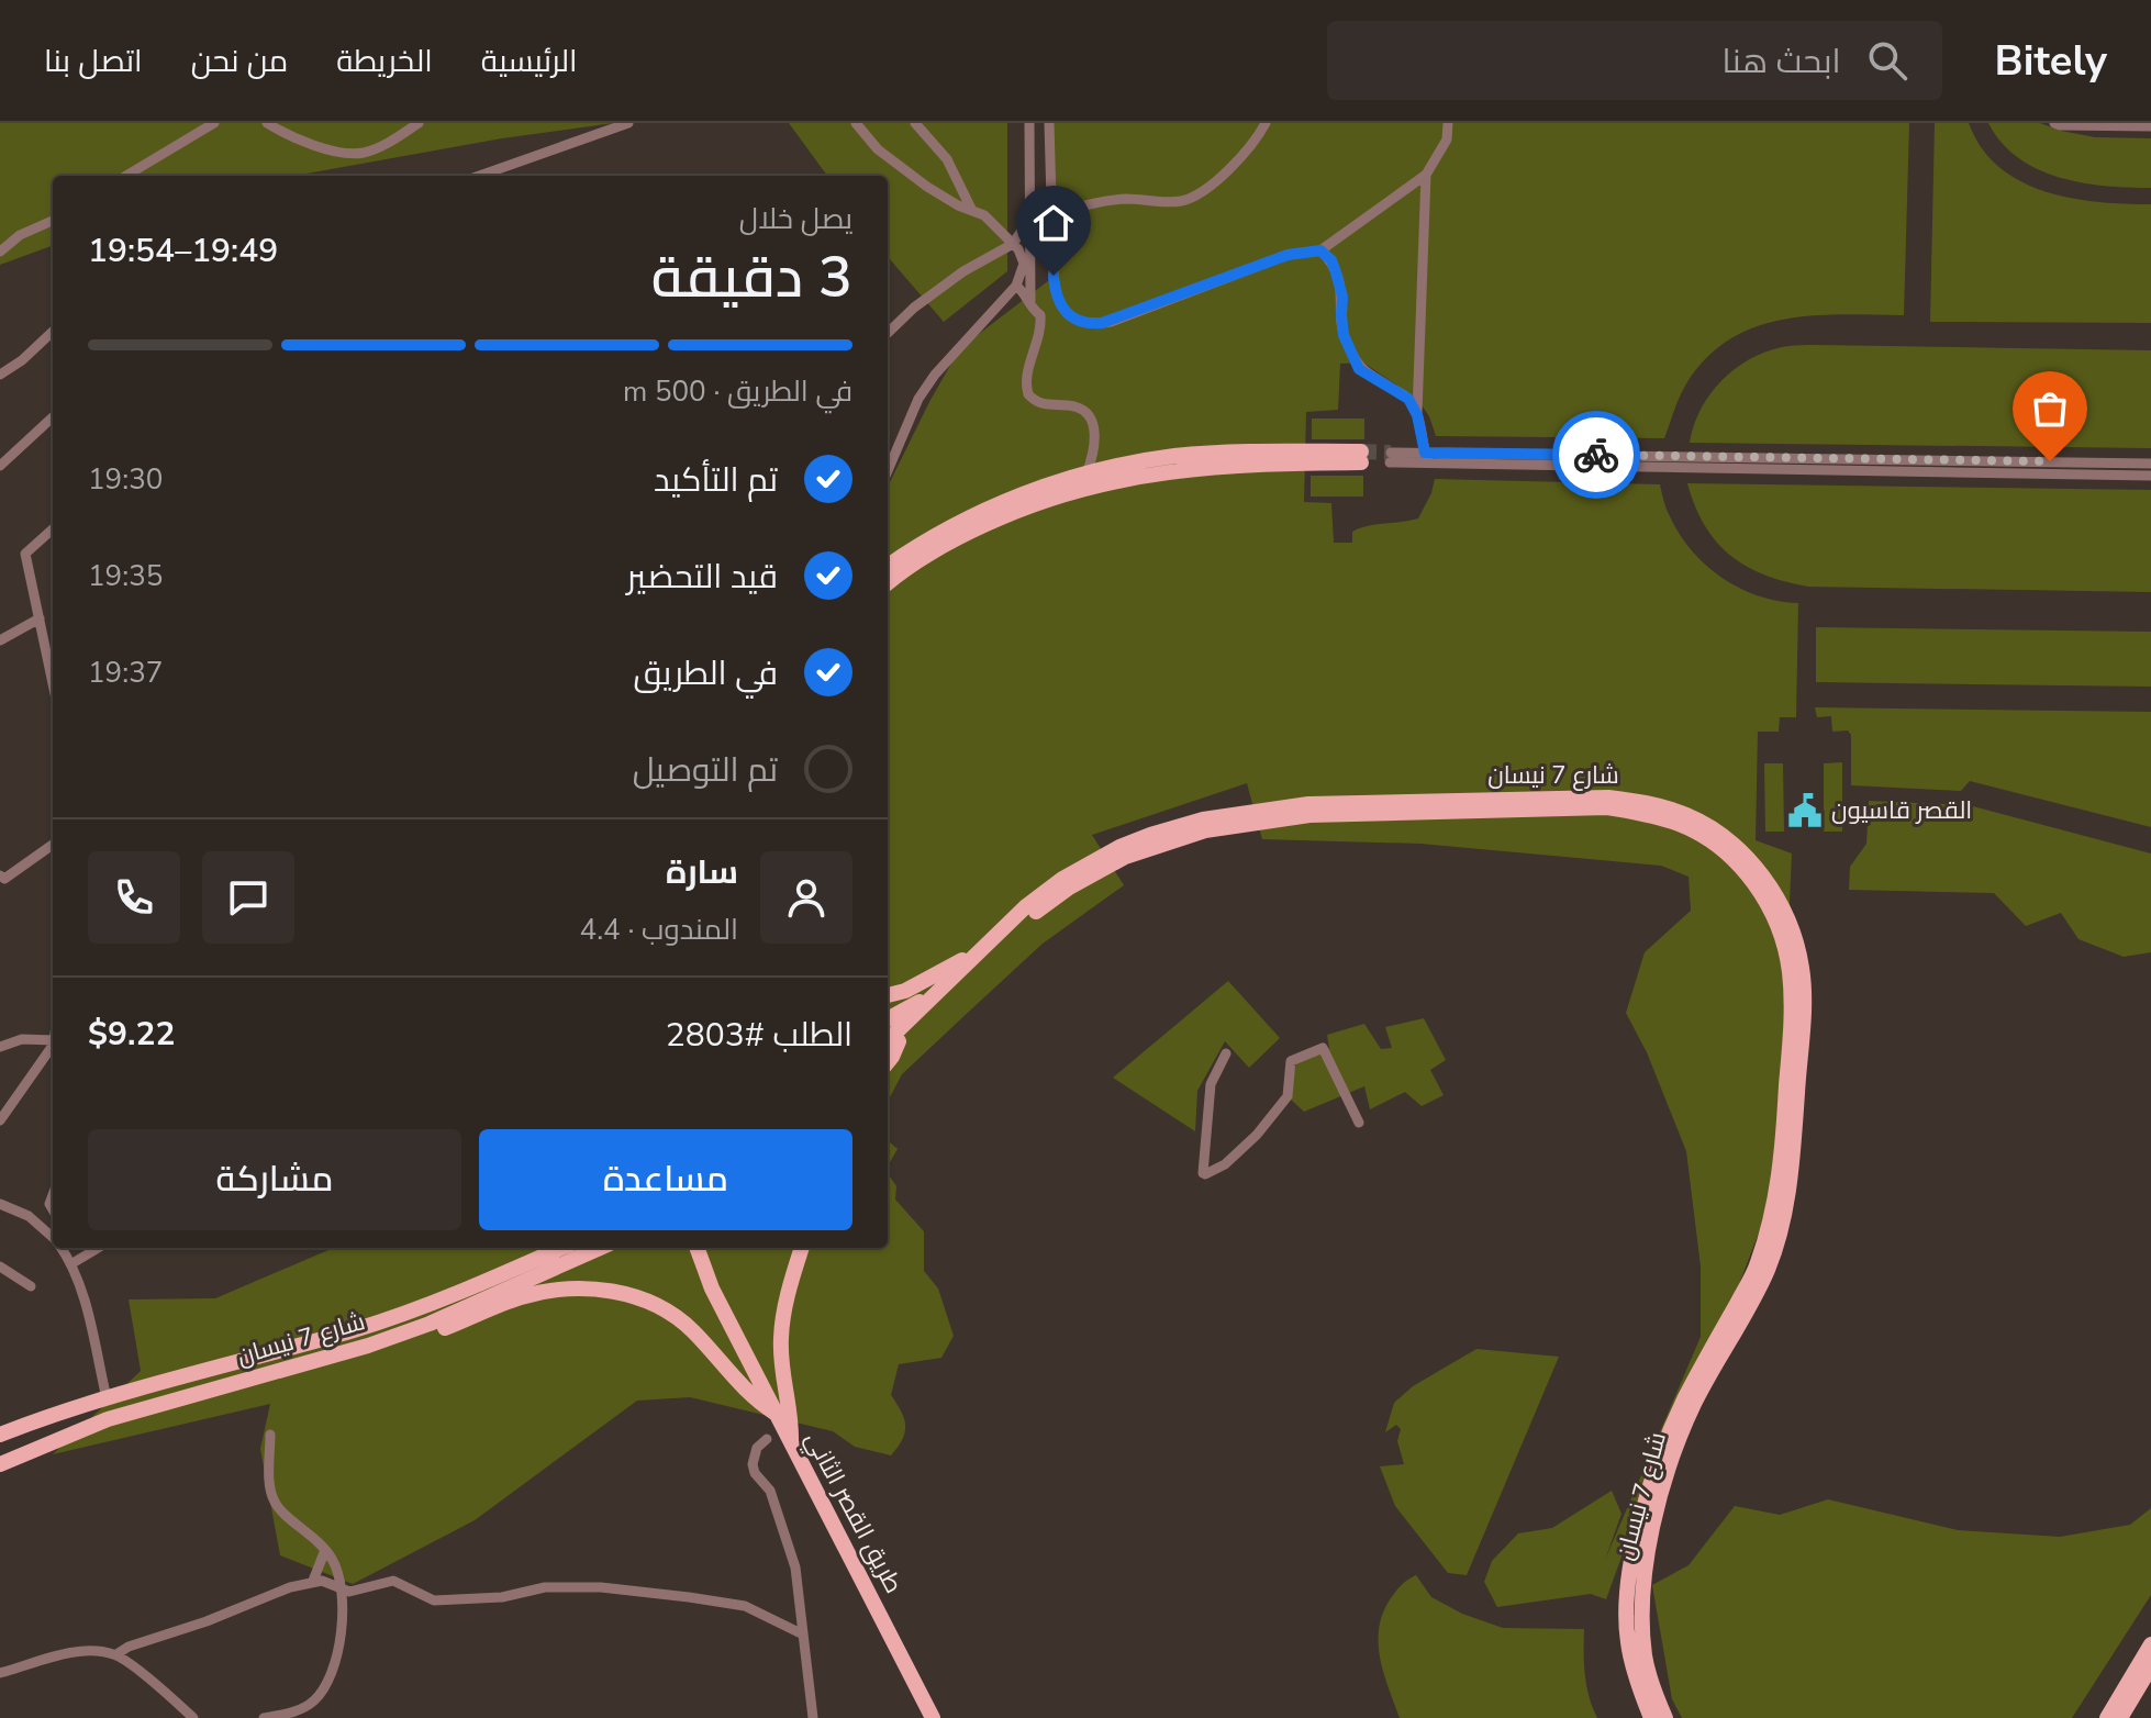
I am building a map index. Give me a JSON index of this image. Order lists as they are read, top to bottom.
{
  "streets": {
    "main road": ["شارع 7 نيسان", "طريق القصر الثاني"]
  },
  "places": {
    "public building": ["القصر قاسيون"]
  },
  "page": {
    "header": "Bitely",
    "search": "ابحث هنا",
    "nav": [
      "الرئيسية",
      "الخريطة",
      "من نحن",
      "اتصل بنا"
    ],
    "heading": ["3 دقيقة", "يصل خلال", "19:49–19:54"],
    "panel": [
      "سارة",
      "المندوب · 4.4",
      "الطلب #2803",
      "$9.22"
    ],
    "bar": "في الطريق · 500 m",
    "list": [
      ["تم التأكيد", "19:30"],
      ["قيد التحضير", "19:35"],
      ["في الطريق", "19:37"],
      "تم التوصيل"
    ],
    "buttons": ["مساعدة", "مشاركة"]
  }
}
